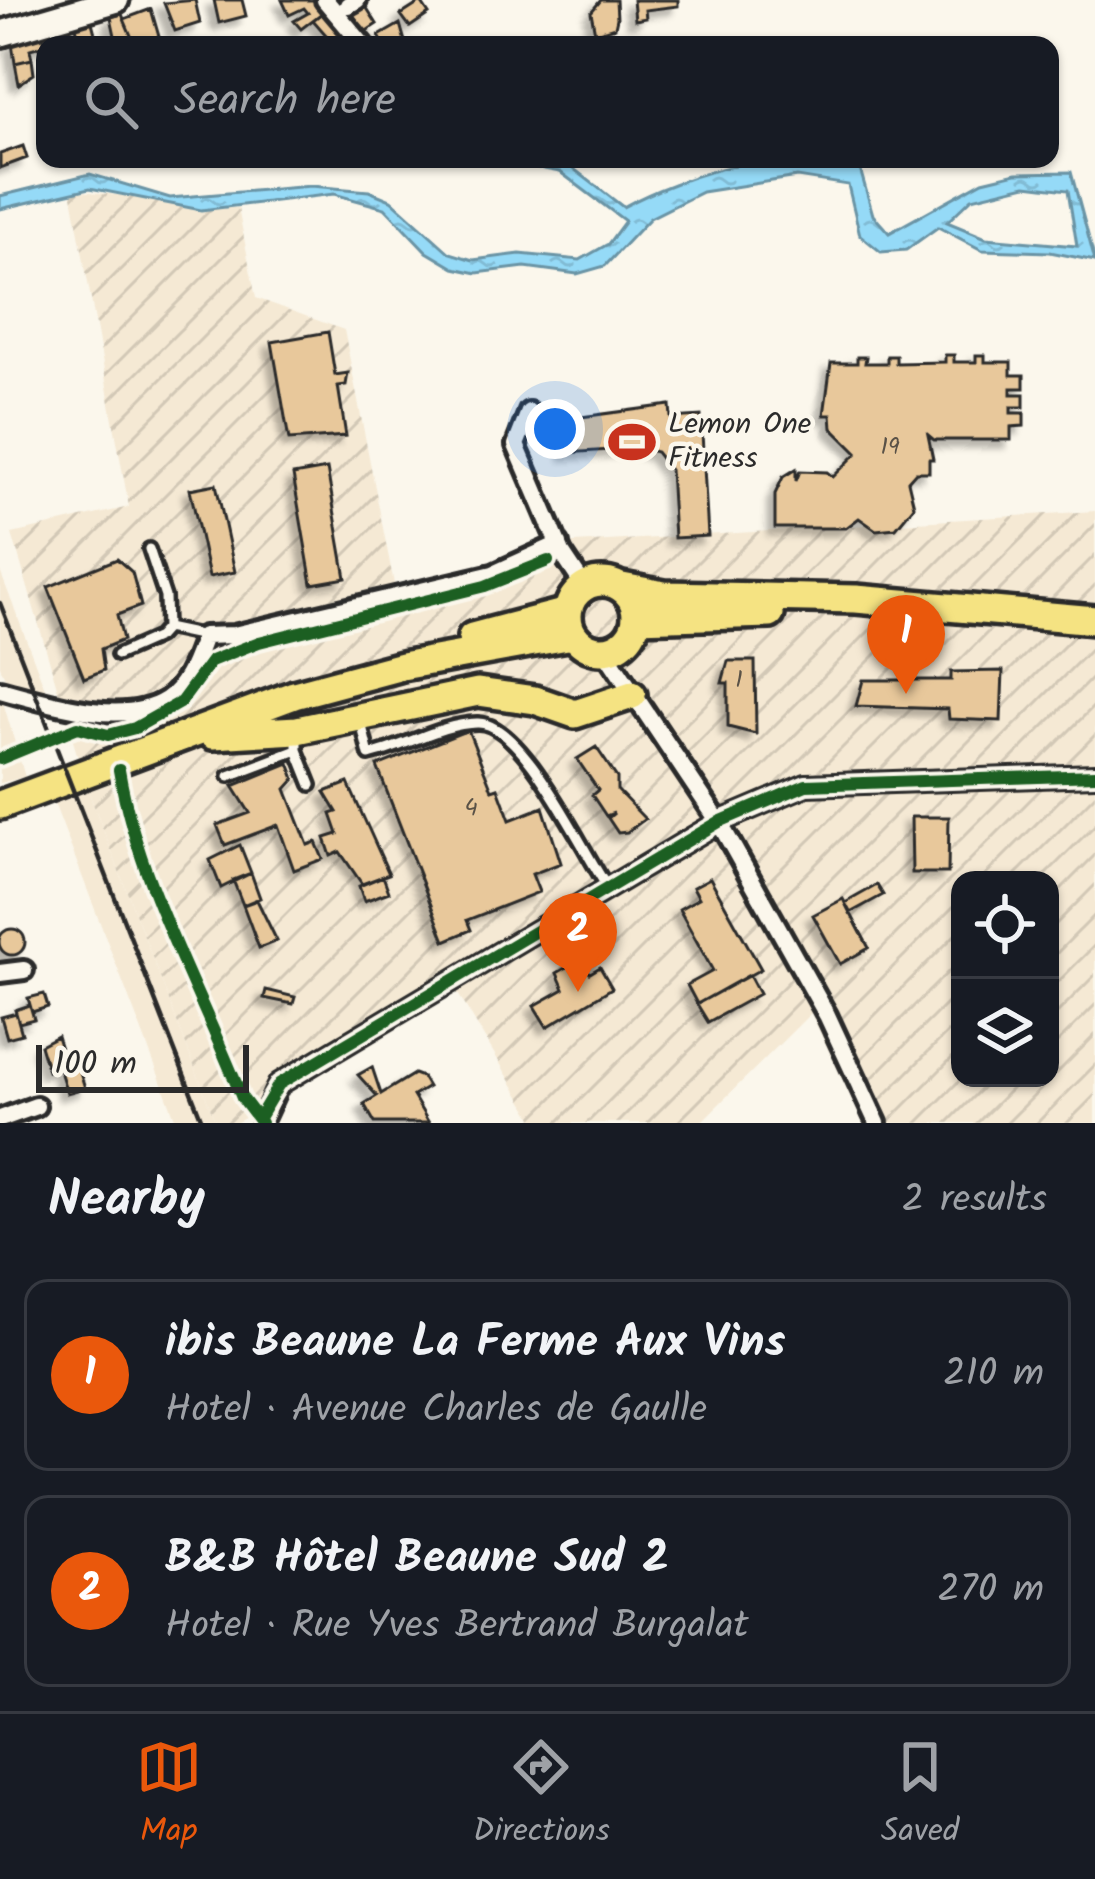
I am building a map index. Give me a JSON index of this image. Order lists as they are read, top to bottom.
{
  "places": {
    "sports": ["Lemon One Fitness"]
  },
  "house_numbers": ["19", "1", "4"],
  "scale_bar": "100 m",
  "page": {
    "search": "Search here",
    "pins": ["1", "2"],
    "scale": "100 m",
    "heading": ["Nearby", "2 results"],
    "list": [
      {
        "mark": "1",
        "name": "ibis Beaune La Ferme Aux Vins",
        "note": "Hotel · Avenue Charles de Gaulle",
        "value": "210 m"
      },
      {
        "mark": "2",
        "name": "B&B Hôtel Beaune Sud 2",
        "note": "Hotel · Rue Yves Bertrand Burgalat",
        "value": "270 m"
      }
    ],
    "nav": ["Map", "Directions", "Saved"]
  }
}
